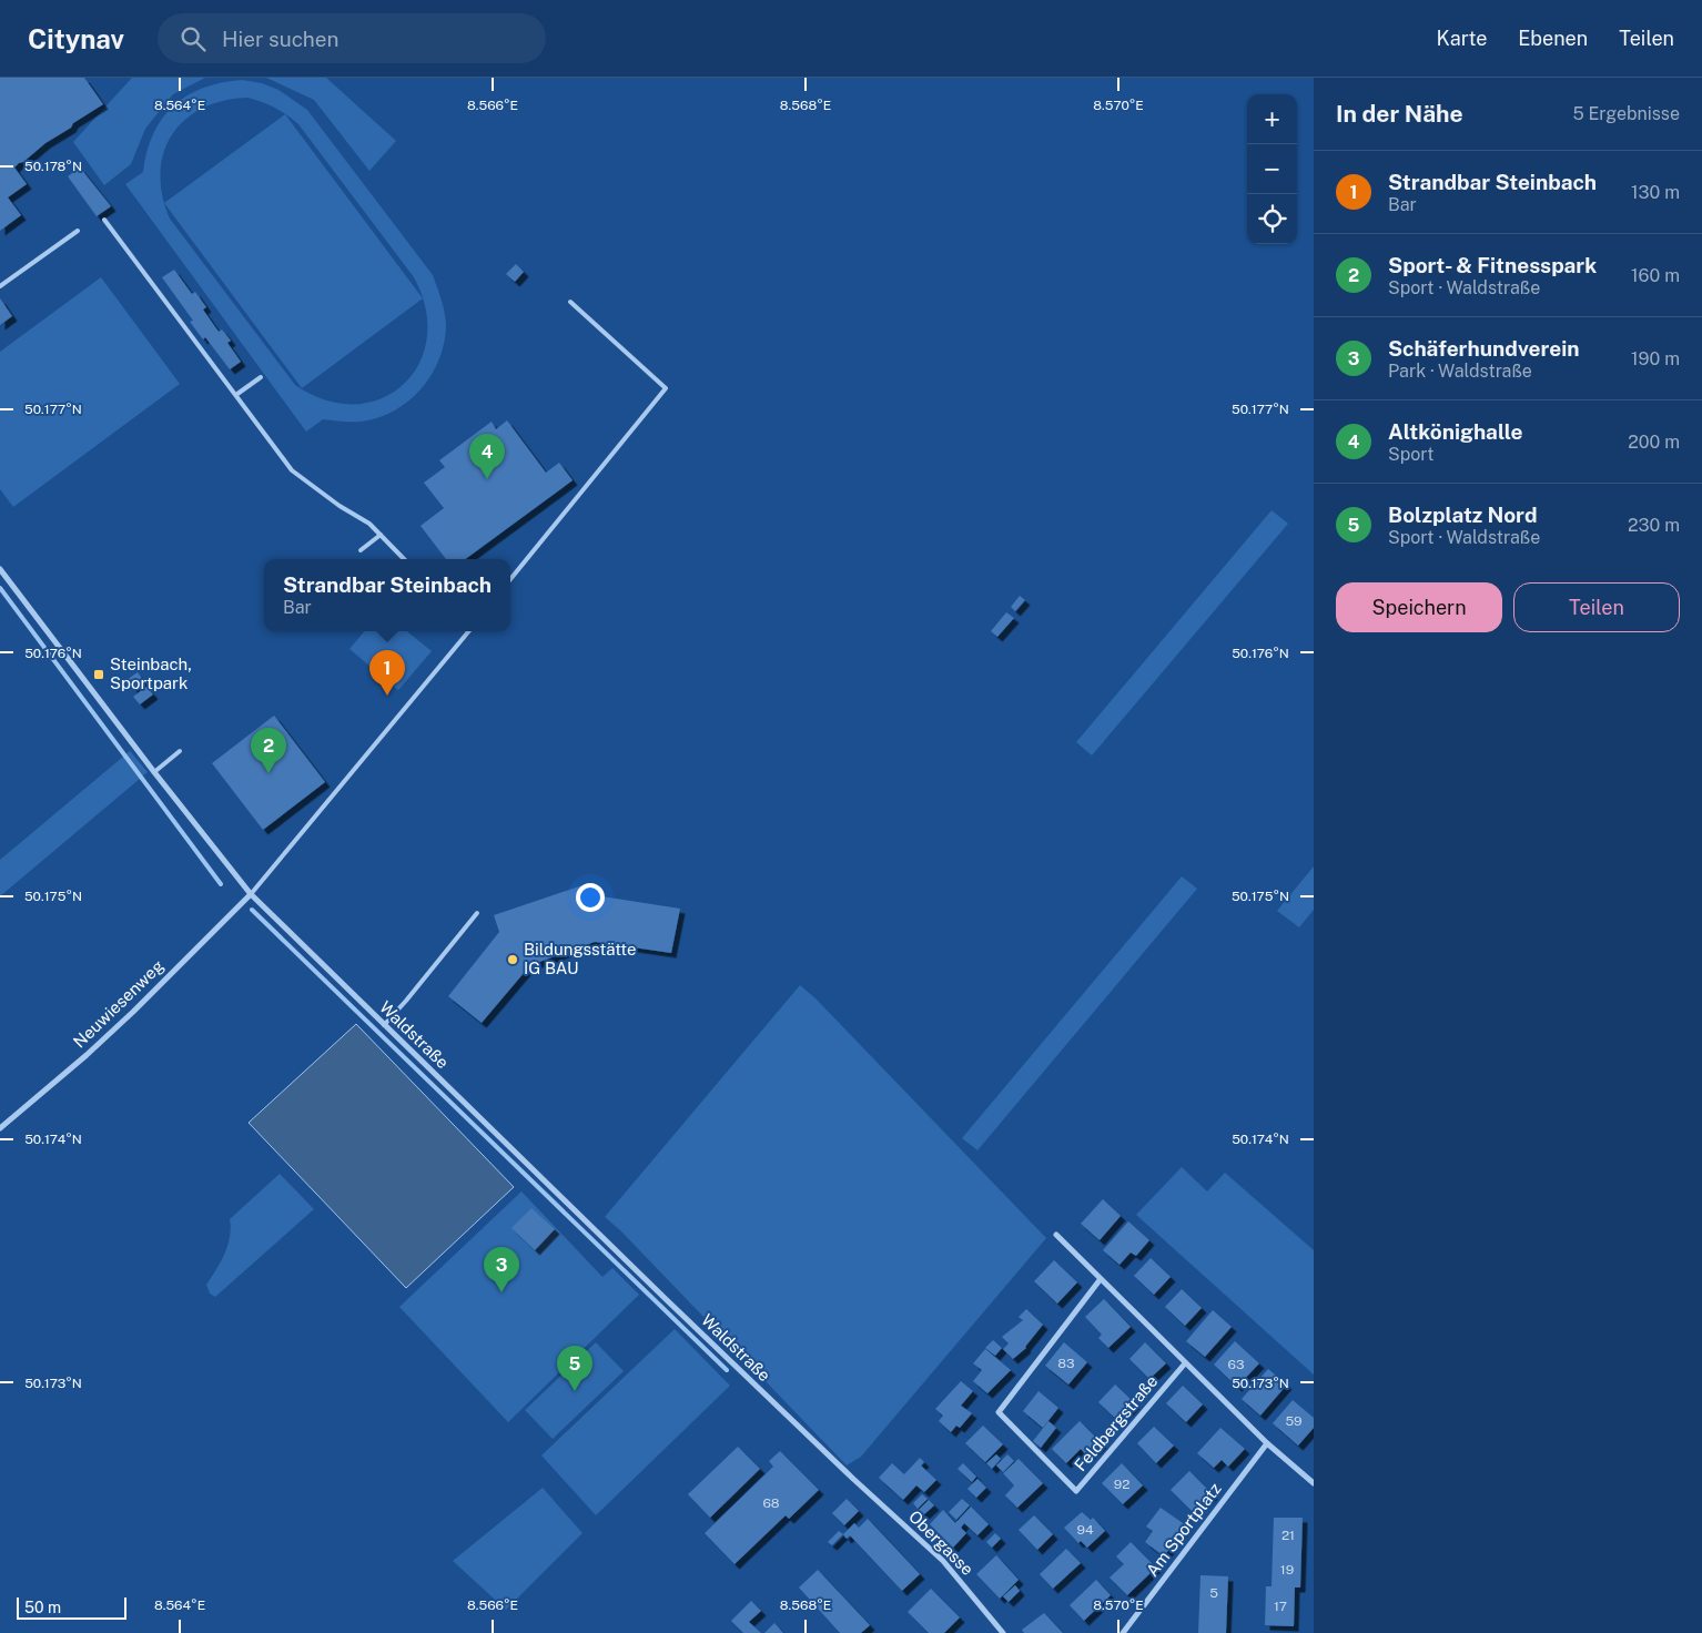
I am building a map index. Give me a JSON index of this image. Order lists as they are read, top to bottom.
{
  "streets": {
    "street": [
      "Neuwiesenweg",
      "Waldstraße",
      "Feldbergstraße",
      "Am Sportplatz",
      "Obergasse"
    ]
  },
  "crossings": [
    ["Neuwiesenweg", "Waldstraße"],
    ["Waldstraße", "Obergasse"]
  ],
  "places": {
    "transit": ["Steinbach, Sportpark"],
    "other": ["Bildungsstätte IG BAU"]
  },
  "house_numbers": [
    "83",
    "63",
    "59",
    "92",
    "68",
    "94",
    "21",
    "19",
    "5",
    "17"
  ],
  "scale_bar": "50 m",
  "page": {
    "header": "Citynav",
    "search": "Hier suchen",
    "nav": ["Karte", "Ebenen", "Teilen"],
    "heading": ["In der Nähe", "5 Ergebnisse"],
    "map_buttons": ["+", "−"],
    "list": [
      {
        "mark": "1",
        "name": "Strandbar Steinbach",
        "note": "Bar",
        "value": "130 m"
      },
      {
        "mark": "2",
        "name": "Sport- & Fitnesspark",
        "note": "Sport · Waldstraße",
        "value": "160 m"
      },
      {
        "mark": "3",
        "name": "Schäferhundverein",
        "note": "Park · Waldstraße",
        "value": "190 m"
      },
      {
        "mark": "4",
        "name": "Altkönighalle",
        "note": "Sport",
        "value": "200 m"
      },
      {
        "mark": "5",
        "name": "Bolzplatz Nord",
        "note": "Sport · Waldstraße",
        "value": "230 m"
      }
    ],
    "pins": [
      "4",
      "1",
      "2",
      "3",
      "5"
    ],
    "popup": ["Strandbar Steinbach", "Bar"],
    "buttons": ["Speichern", "Teilen"],
    "scale": "50 m"
  },
  "coordinates": [
    "8.564°E",
    "8.566°E",
    "8.568°E",
    "8.570°E",
    "50.178°N",
    "50.177°N",
    "50.176°N",
    "50.175°N",
    "50.174°N",
    "50.173°N"
  ]
}
